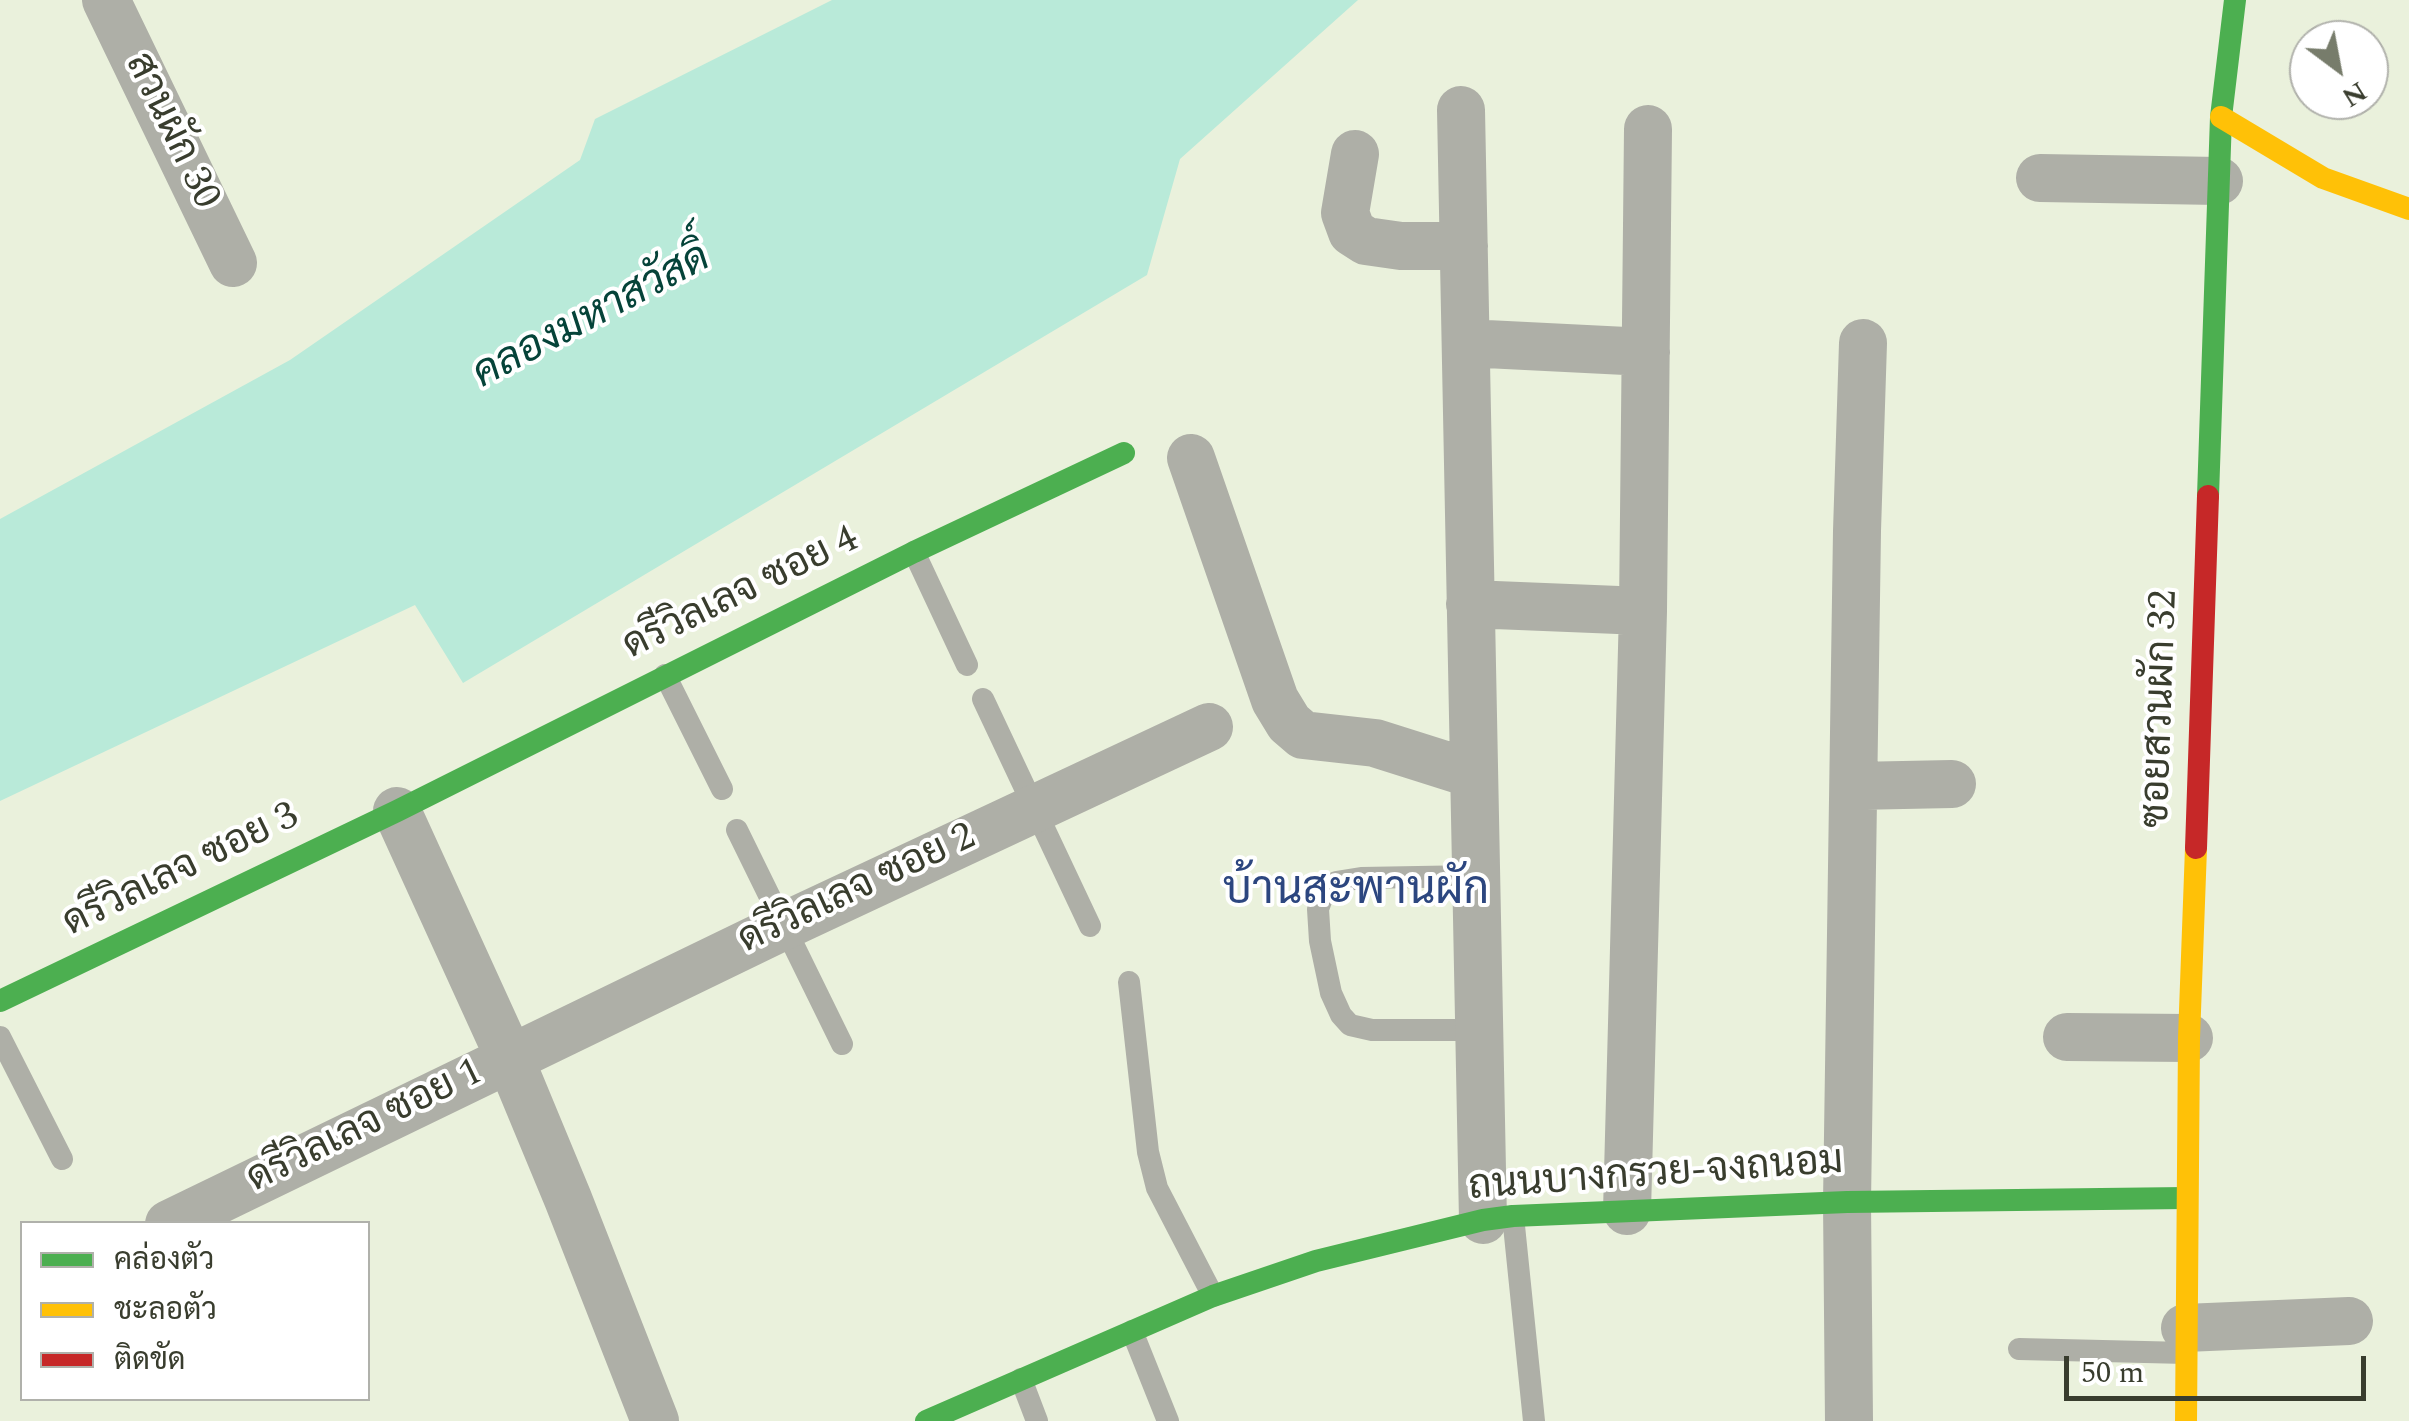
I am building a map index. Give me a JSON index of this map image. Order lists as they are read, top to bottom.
{
  "streets": {
    "street": [
      "สวนผัก 30",
      "ดรีวิลเลจ ซอย 4",
      "ซอยสวนผัก 32",
      "ดรีวิลเลจ ซอย 3",
      "ดรีวิลเลจ ซอย 2",
      "ดรีวิลเลจ ซอย 1",
      "ถนนบางกรวย-จงถนอม"
    ]
  },
  "crossings": [
    ["ดรีวิลเลจ ซอย 4", "ดรีวิลเลจ ซอย 3"],
    ["ซอยสวนผัก 32", "ถนนบางกรวย-จงถนอม"],
    ["ดรีวิลเลจ ซอย 2", "ดรีวิลเลจ ซอย 1"]
  ],
  "districts": ["บ้านสะพานผัก"],
  "water": ["คลองมหาสวัสดิ์"],
  "legend": ["คล่องตัว", "ชะลอตัว", "ติดขัด"],
  "scale_bar": "50 m",
  "north": "bottom right"
}
